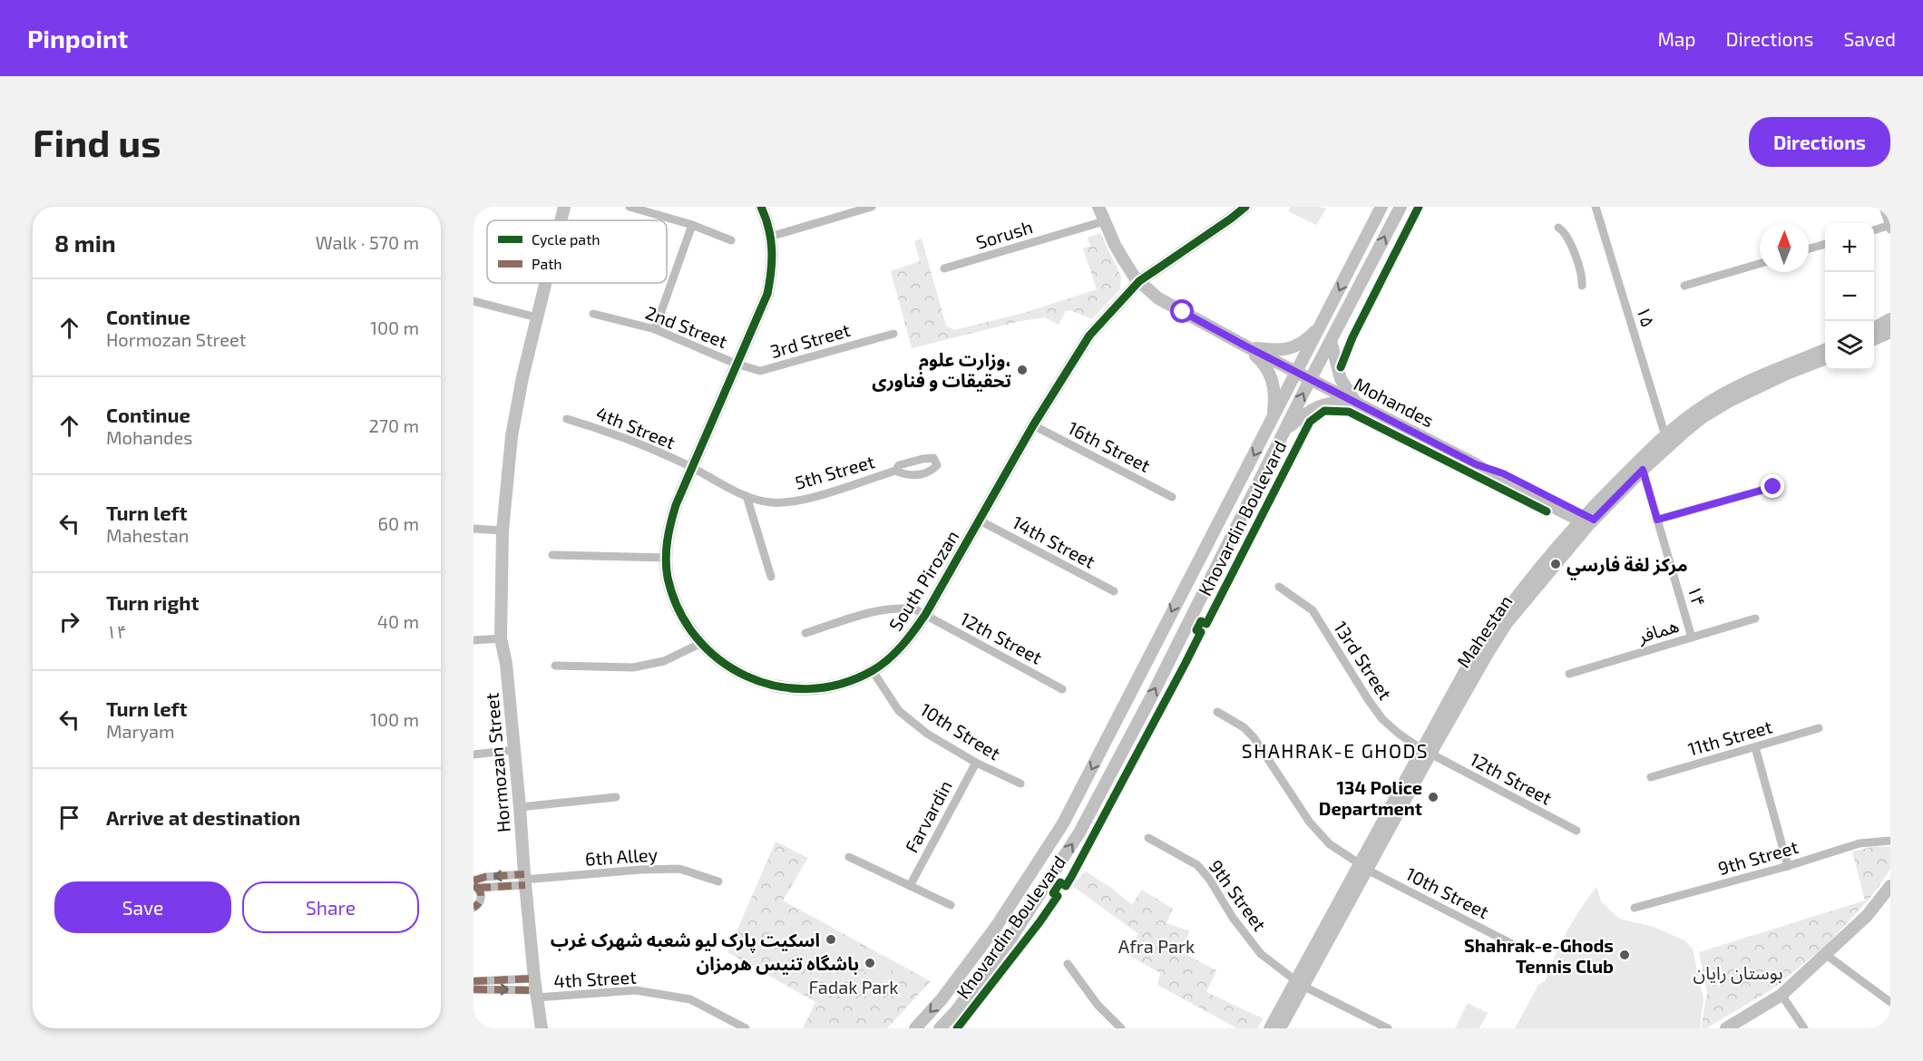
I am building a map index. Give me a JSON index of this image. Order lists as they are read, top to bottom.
{
  "streets": {
    "street": [
      "Sorush",
      "۱۵",
      "2nd Street",
      "3rd Street",
      "Mohandes",
      "4th Street",
      "16th Street",
      "5th Street",
      "Khovardin Boulevard",
      "14th Street",
      "South Pirozan",
      "۱۴",
      "همافر",
      "Mahestan",
      "12th Street",
      "13rd Street",
      "10th Street",
      "11th Street",
      "Hormozan Street",
      "Farvardin",
      "6th Alley",
      "9th Street"
    ]
  },
  "crossings": [
    ["2nd Street", "3rd Street"],
    ["2nd Street", "South Pirozan"],
    ["3rd Street", "South Pirozan"],
    ["Mohandes", "Khovardin Boulevard"],
    ["Mohandes", "Mahestan"],
    ["4th Street", "5th Street"],
    ["4th Street", "South Pirozan"],
    ["4th Street", "Hormozan Street"],
    ["16th Street", "South Pirozan"],
    ["5th Street", "South Pirozan"],
    ["14th Street", "South Pirozan"],
    ["South Pirozan", "12th Street"],
    ["South Pirozan", "10th Street"],
    ["۱۴", "همافر"],
    ["Mahestan", "12th Street"],
    ["Mahestan", "13rd Street"],
    ["Mahestan", "10th Street"],
    ["Mahestan", "9th Street"],
    ["12th Street", "13rd Street"],
    ["10th Street", "Farvardin"],
    ["Hormozan Street", "6th Alley"]
  ],
  "districts": ["SHAHRAK-E GHODS"],
  "parks": ["Afra Park", "بوستان رایان", "Fadak Park"],
  "places": [
    "وزارت علوم، تحقیقات و فناوری",
    "مركز لغة فارسي",
    "134 Police Department",
    "اسکیت پارک لیو شعبه شهرک غرب",
    "Shahrak-e-Ghods Tennis Club",
    "باشگاه تنیس هرمزان"
  ],
  "legend": ["Cycle path", "Path"],
  "north": "top",
  "page": {
    "header": "Pinpoint",
    "nav": ["Map", "Directions", "Saved"],
    "buttons": [
      "Directions",
      ["Save", "Share"]
    ],
    "title": "Find us",
    "heading": ["8 min", "Walk · 570 m"],
    "map_buttons": ["+", "−"],
    "list": [
      ["Continue", "Hormozan Street", "100 m"],
      ["Continue", "Mohandes", "270 m"],
      ["Turn left", "Mahestan", "60 m"],
      ["Turn right", "۱۴", "40 m"],
      ["Turn left", "Maryam", "100 m"],
      "Arrive at destination"
    ]
  }
}
